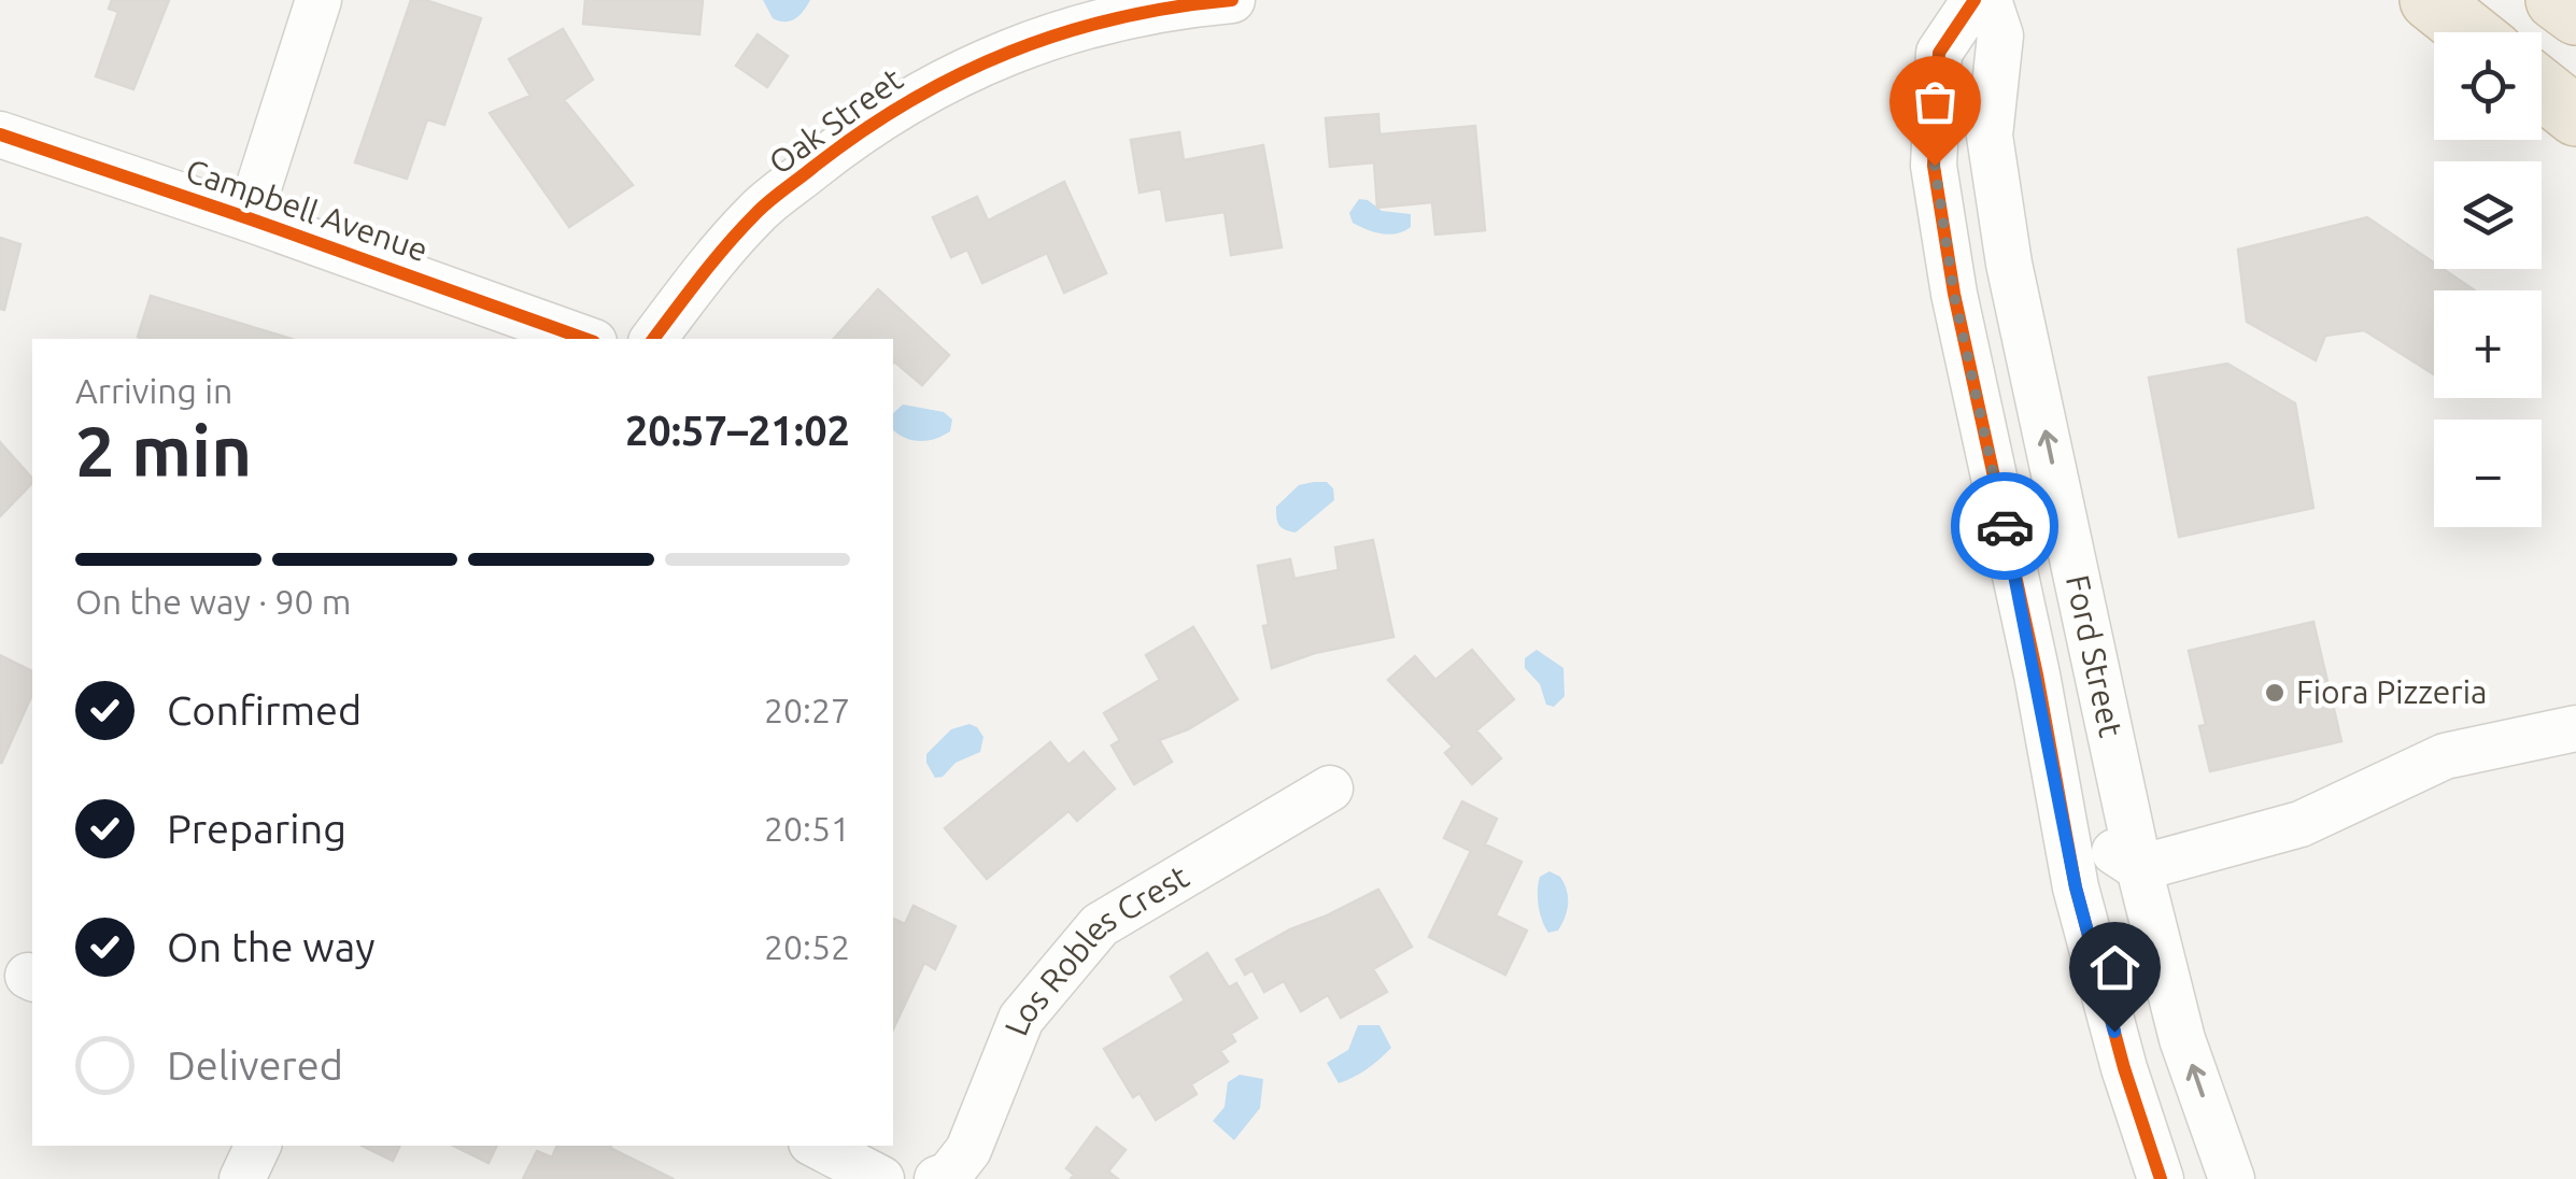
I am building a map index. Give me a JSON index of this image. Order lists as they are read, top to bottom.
{
  "streets": {
    "street": [
      "Oak Street",
      "Campbell Avenue",
      "Ford Street",
      "Los Robles Crest"
    ]
  },
  "places": ["Fiora Pizzeria"],
  "page": {
    "map_buttons": ["+", "−"],
    "heading": ["2 min", "Arriving in", "20:57–21:02"],
    "bar": "On the way · 90 m",
    "list": [
      ["Confirmed", "20:27"],
      ["Preparing", "20:51"],
      ["On the way", "20:52"],
      "Delivered"
    ]
  }
}
